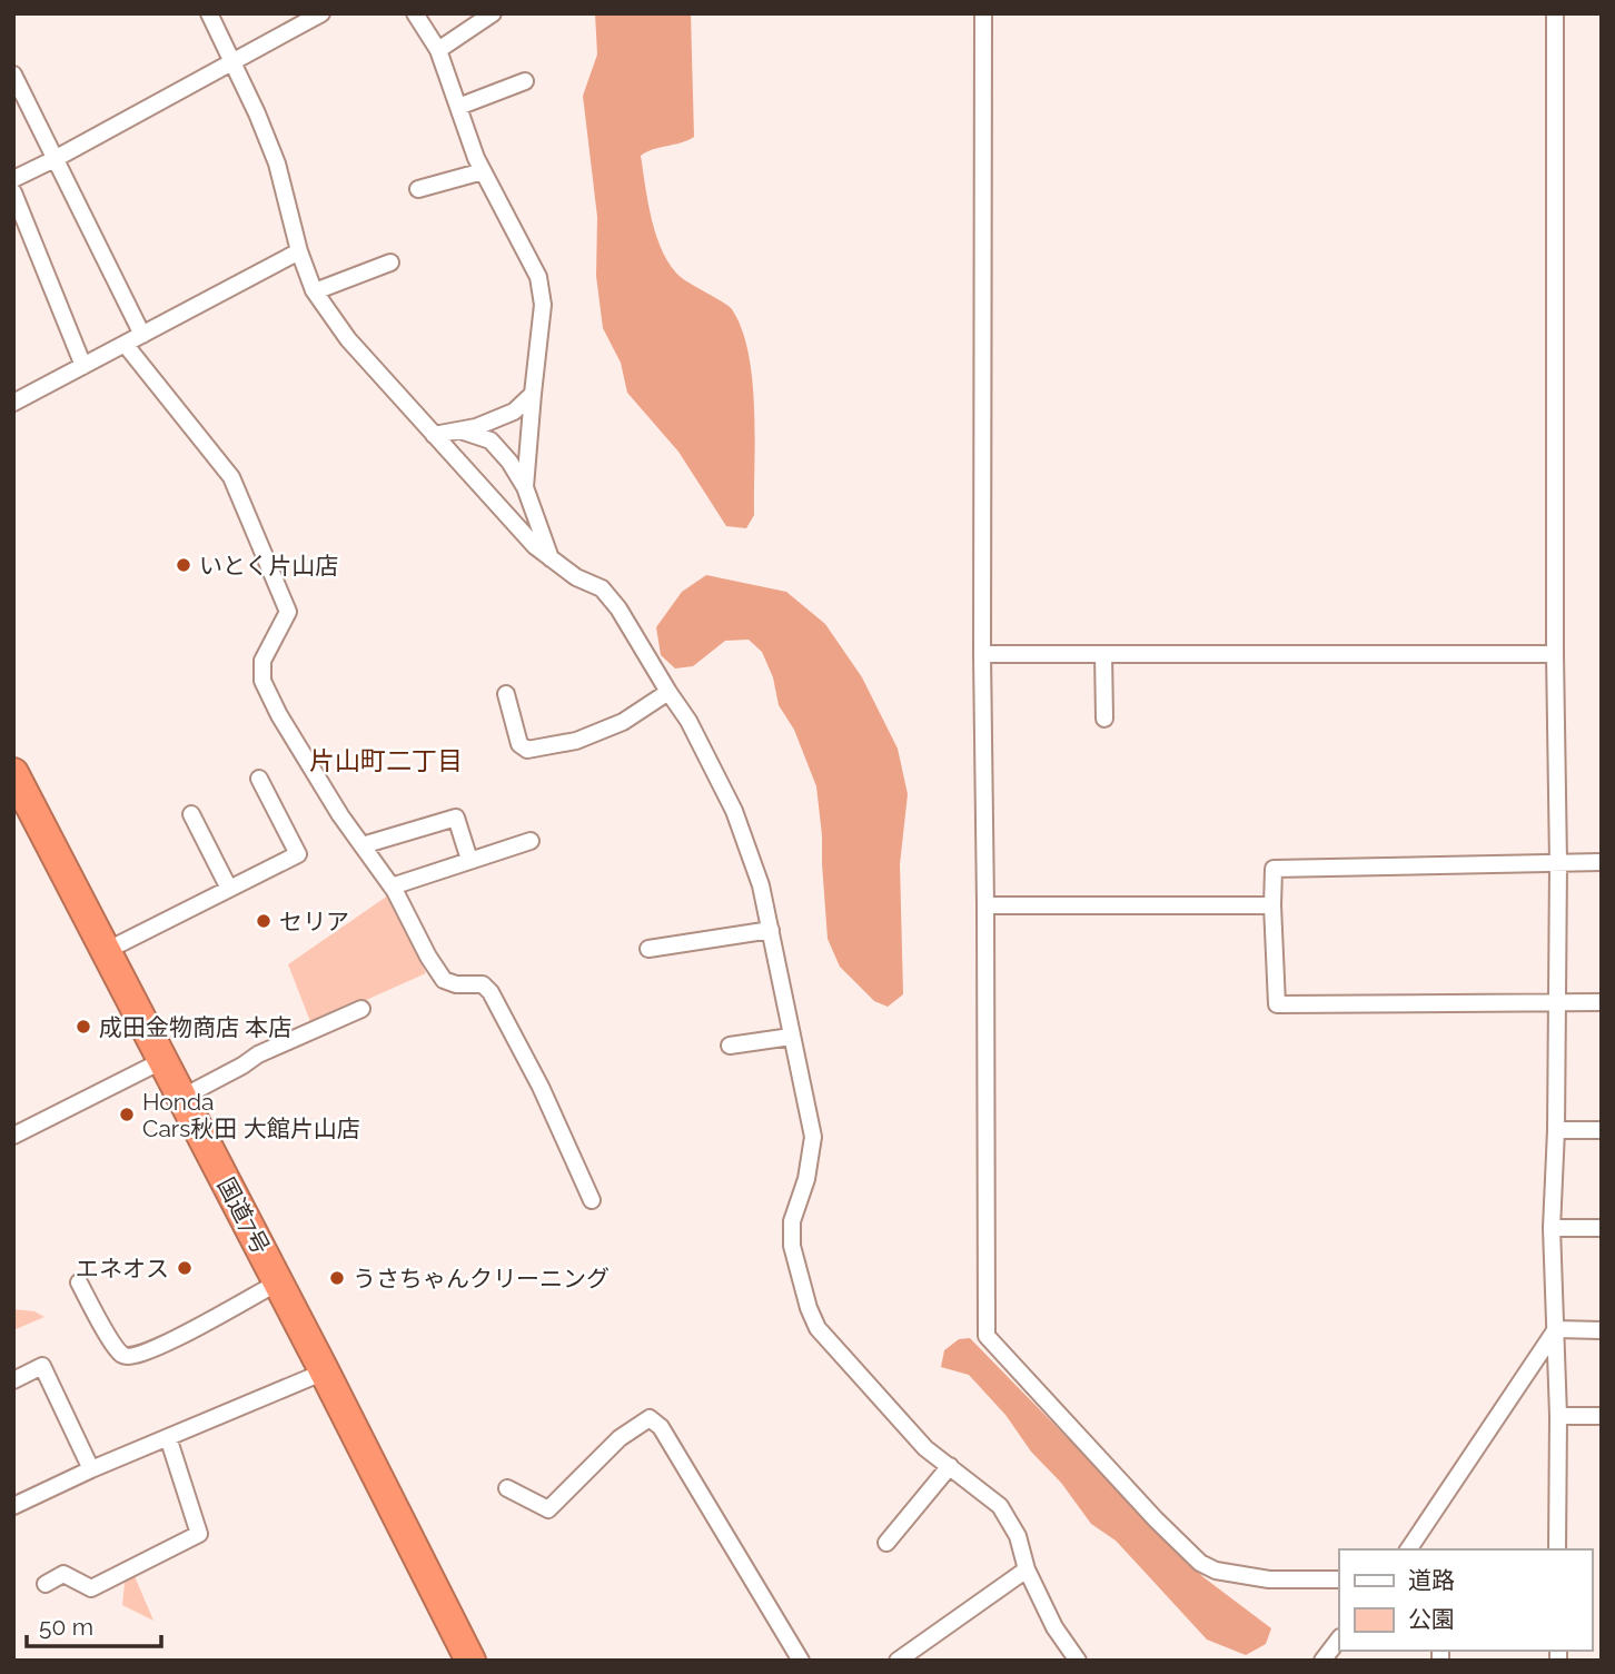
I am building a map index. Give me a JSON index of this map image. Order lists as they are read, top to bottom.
{
  "streets": {
    "highway": ["国道7号"]
  },
  "districts": ["片山町二丁目"],
  "places": [
    "いとく片山店",
    "セリア",
    "成田金物商店 本店",
    "Honda Cars秋田 大館片山店",
    "エネオス",
    "うさちゃんクリーニング"
  ],
  "legend": ["道路", "公園"],
  "scale_bar": "50 m"
}
